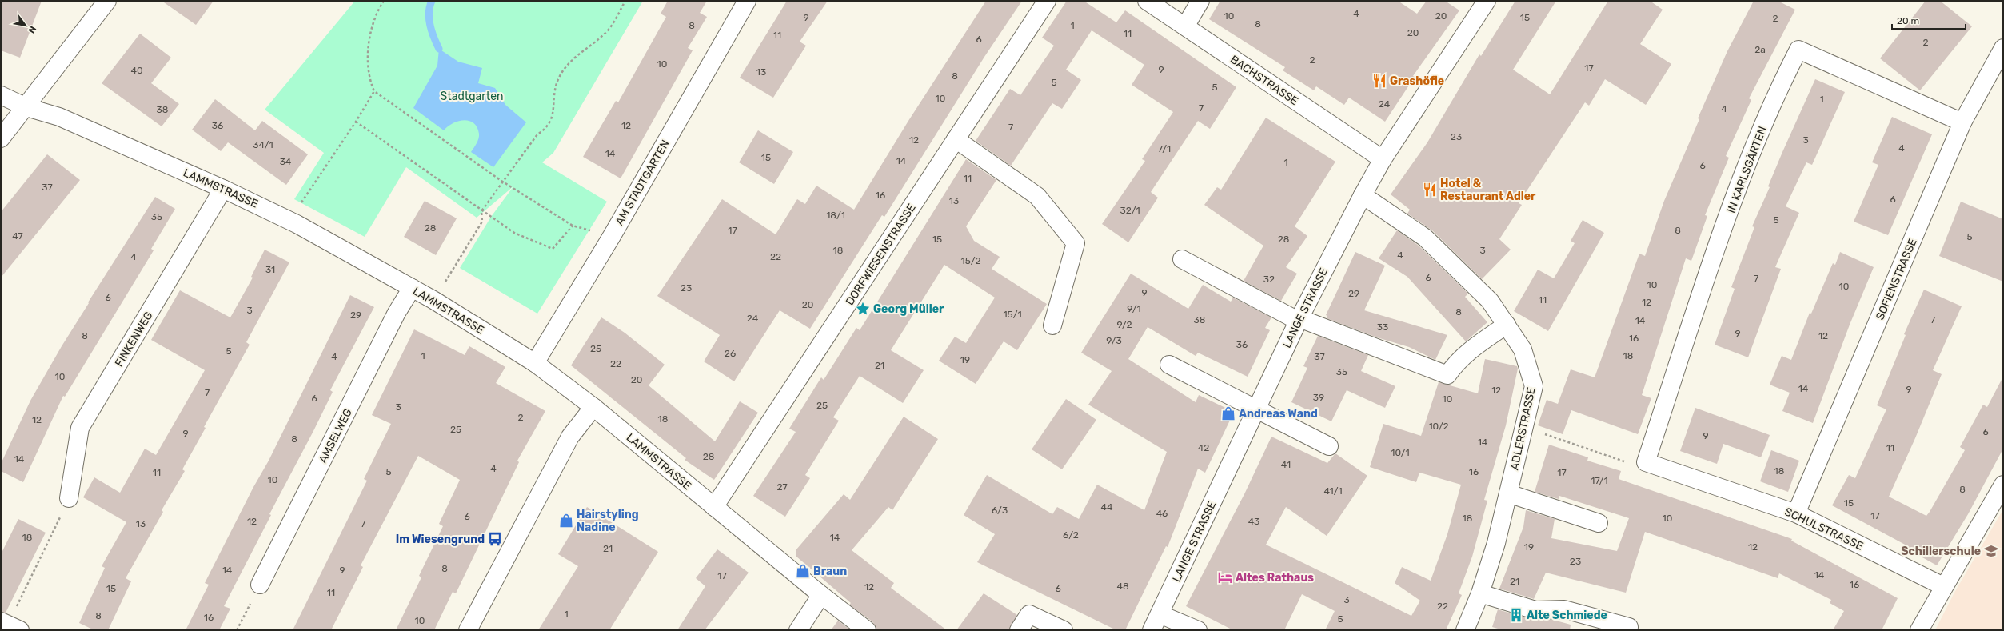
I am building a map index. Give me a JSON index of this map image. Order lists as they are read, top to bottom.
{
  "streets": {
    "street": [
      "BACHSTRASSE",
      "IN KARLSGÄRTEN",
      "AM STADTGARTEN",
      "LAMMSTRASSE",
      "DORFWIESENSTRASSE",
      "SOFIENSTRASSE",
      "LANGE STRASSE",
      "FINKENWEG",
      "ADLERSTRASSE",
      "AMSELWEG",
      "SCHULSTRASSE"
    ]
  },
  "crossings": [
    ["BACHSTRASSE", "LANGE STRASSE"],
    ["IN KARLSGÄRTEN", "SOFIENSTRASSE"],
    ["IN KARLSGÄRTEN", "SCHULSTRASSE"],
    ["AM STADTGARTEN", "LAMMSTRASSE"],
    ["LAMMSTRASSE", "DORFWIESENSTRASSE"],
    ["LAMMSTRASSE", "FINKENWEG"],
    ["LAMMSTRASSE", "AMSELWEG"],
    ["SOFIENSTRASSE", "SCHULSTRASSE"],
    ["LANGE STRASSE", "ADLERSTRASSE"]
  ],
  "parks": ["Stadtgarten"],
  "places": {
    "restaurant": ["Grashöfle", "Hotel & Restaurant Adler"],
    "place": ["Georg Müller"],
    "shop": ["Andreas Wand", "Hairstyling Nadine", "Braun"],
    "bus stop": ["Im Wiesengrund"],
    "school or university": ["Schillerschule"],
    "hotel": ["Altes Rathaus"],
    "building": ["Alte Schmiede"]
  },
  "house_numbers": [
    "4",
    "10",
    "20",
    "9",
    "15",
    "2",
    "8",
    "8",
    "1",
    "20",
    "11",
    "11",
    "6",
    "2",
    "2a",
    "2",
    "10",
    "17",
    "9",
    "40",
    "13",
    "8",
    "5",
    "5",
    "10",
    "1",
    "24",
    "7",
    "4",
    "38",
    "36",
    "12",
    "7",
    "23",
    "12",
    "3",
    "34/1",
    "4",
    "7/1",
    "14",
    "15",
    "14",
    "34",
    "1",
    "6",
    "11",
    "37",
    "16",
    "6",
    "13",
    "32/1",
    "18/1",
    "35",
    "5",
    "28",
    "17",
    "8",
    "47",
    "5",
    "15",
    "28",
    "18",
    "3",
    "4",
    "4",
    "22",
    "15/2",
    "31",
    "6",
    "7",
    "32",
    "10",
    "10",
    "23",
    "9",
    "29",
    "6",
    "11",
    "12",
    "20",
    "9/1",
    "3",
    "8",
    "15/1",
    "29",
    "24",
    "38",
    "7",
    "14",
    "9/2",
    "33",
    "9",
    "8",
    "12",
    "16",
    "9/3",
    "36",
    "25",
    "5",
    "26",
    "1",
    "18",
    "4",
    "37",
    "19",
    "22",
    "21",
    "35",
    "10",
    "20",
    "14",
    "9",
    "12",
    "7",
    "39",
    "6",
    "10",
    "25",
    "3",
    "2",
    "18",
    "12",
    "10/2",
    "25",
    "6",
    "9",
    "9",
    "8",
    "14",
    "42",
    "11",
    "10/1",
    "28",
    "14",
    "41",
    "4",
    "18",
    "5",
    "16",
    "11",
    "17",
    "10",
    "17/1",
    "27",
    "8",
    "41/1",
    "15",
    "44",
    "6/3",
    "46",
    "17",
    "6",
    "18",
    "10",
    "12",
    "43",
    "13",
    "7",
    "6/2",
    "18",
    "14",
    "19",
    "12",
    "21",
    "23",
    "8",
    "14",
    "9",
    "14",
    "17",
    "21",
    "16",
    "48",
    "12",
    "15",
    "6",
    "11",
    "3",
    "22",
    "1",
    "8",
    "16",
    "5",
    "10"
  ],
  "scale_bar": "20 m",
  "north": "bottom right"
}
